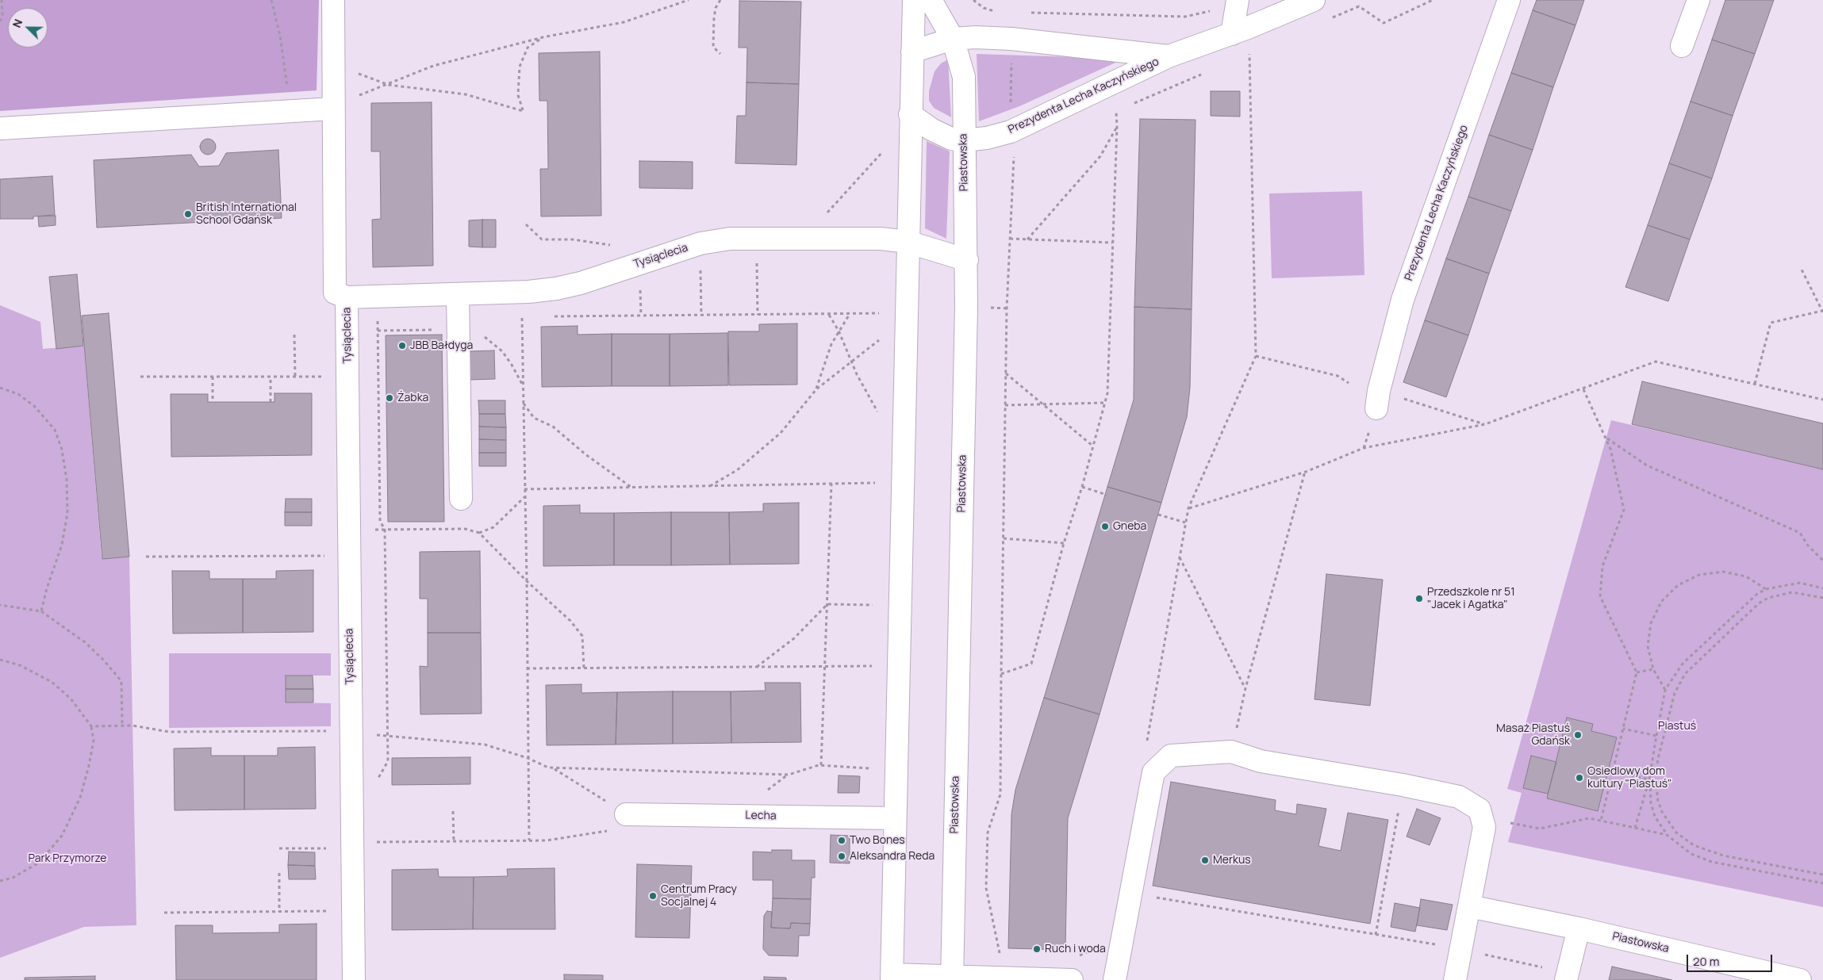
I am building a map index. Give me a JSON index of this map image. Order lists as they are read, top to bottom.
{
  "streets": {
    "street": [
      "Prezydenta Lecha Kaczyńskiego",
      "Piastowska",
      "Tysiąclecia",
      "Lecha"
    ]
  },
  "crossings": [
    ["Prezydenta Lecha Kaczyńskiego", "Piastowska"],
    ["Piastowska", "Tysiąclecia"]
  ],
  "parks": ["Piastuś", "Park Przymorze"],
  "places": [
    "British International School Gdańsk",
    "JBB Bałdyga",
    "Żabka",
    "Gneba",
    "Przedszkole nr 51 \"Jacek i Agatka\"",
    "Masaż Piastuś Gdańsk",
    "Osiedlowy dom kultury \"Piastuś\"",
    "Two Bones",
    "Aleksandra Reda",
    "Merkus",
    "Centrum Pracy Socjalnej 4",
    "Ruch i woda"
  ],
  "scale_bar": "20 m",
  "north": "top left"
}
